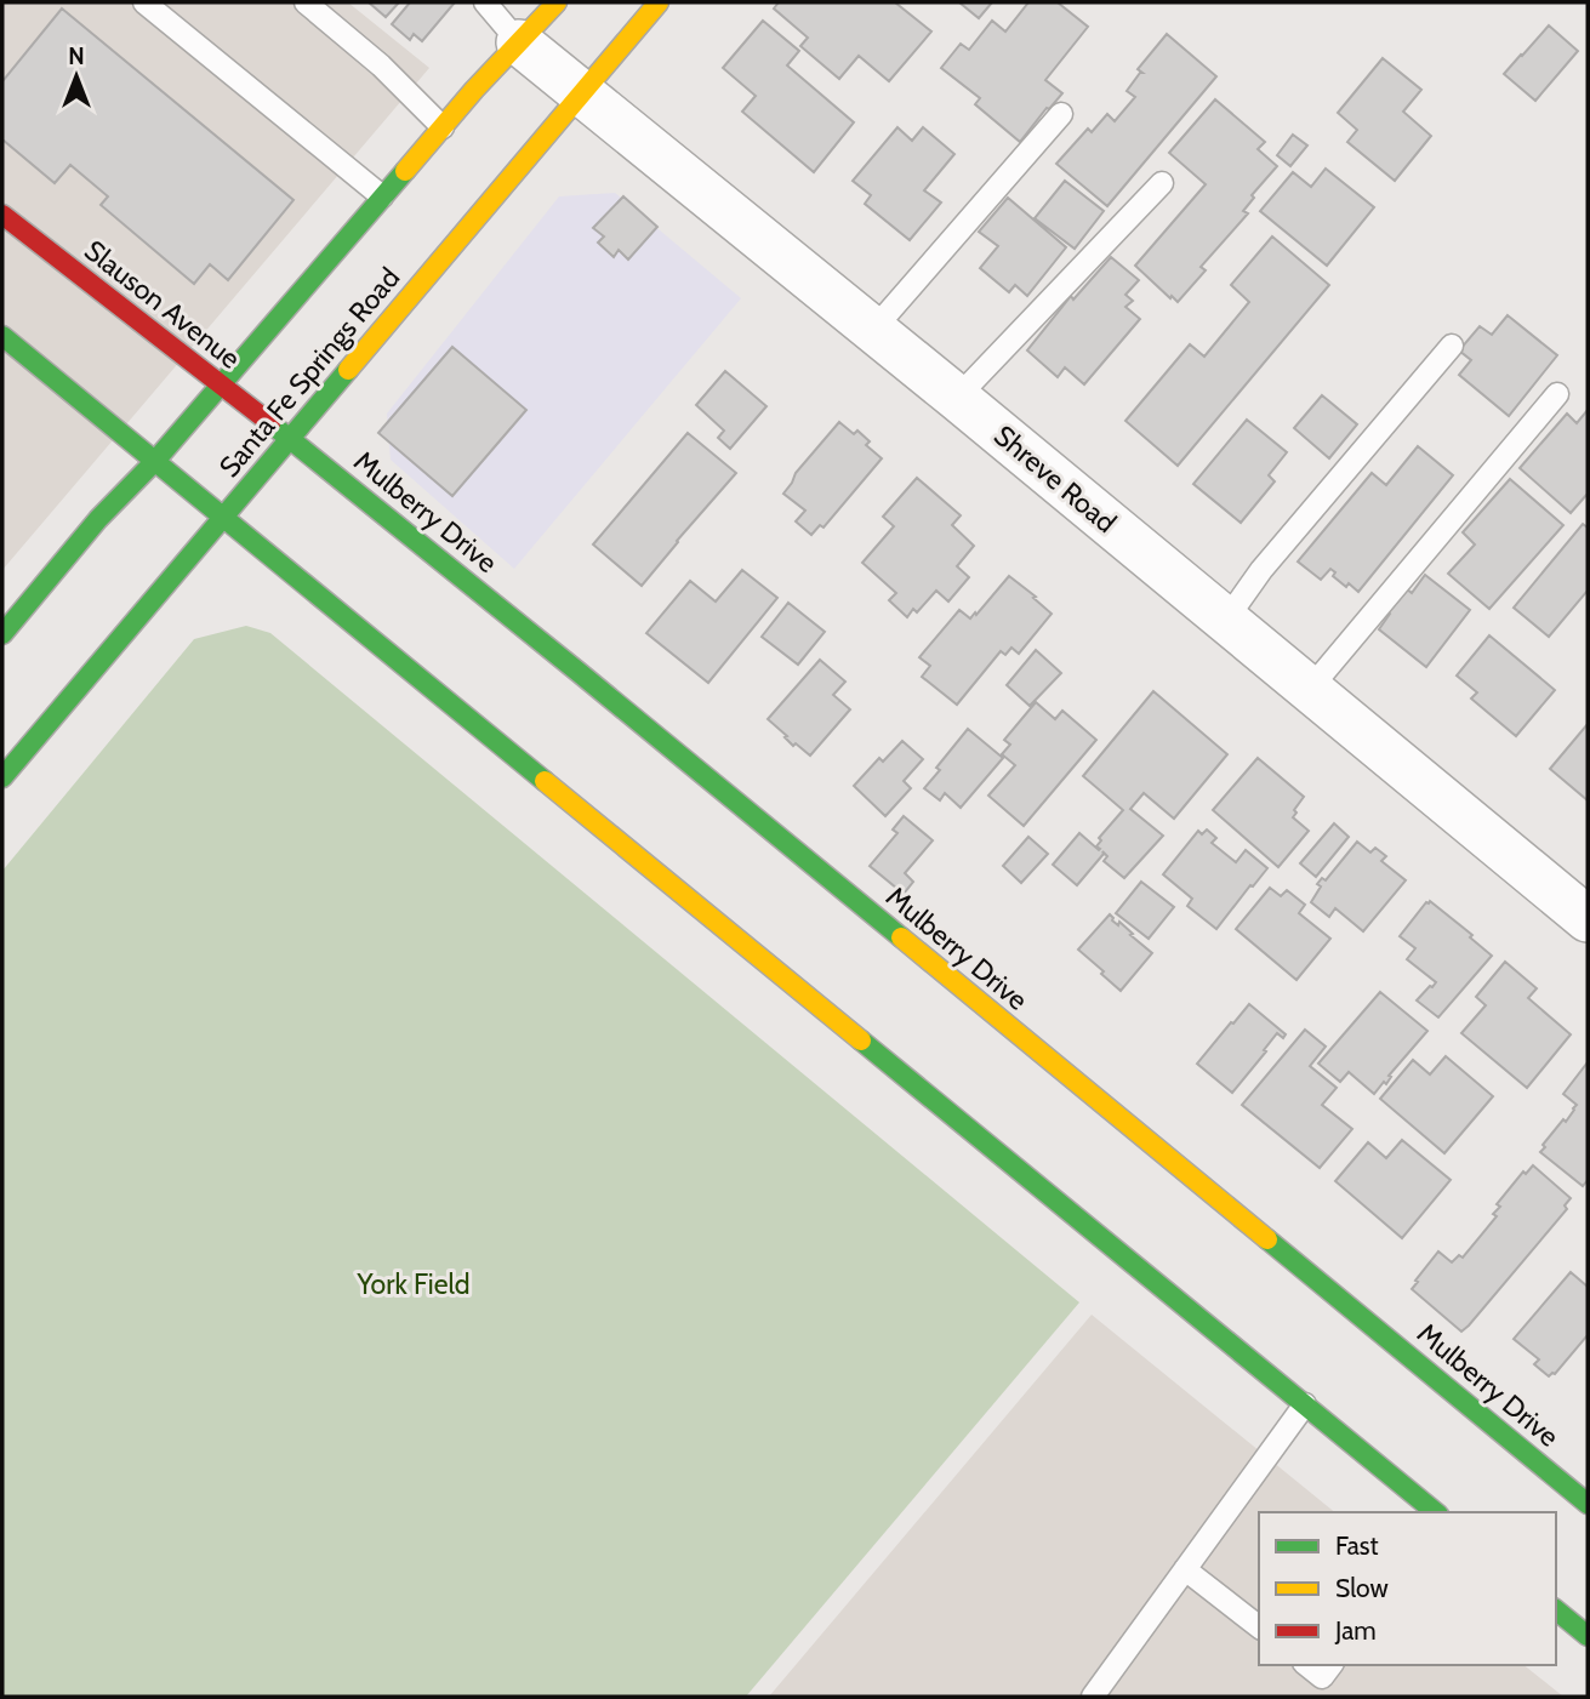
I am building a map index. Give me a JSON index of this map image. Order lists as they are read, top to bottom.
{
  "streets": {
    "main road": ["Slauson Avenue", "Santa Fe Springs Road", "Mulberry Drive"],
    "street": ["Shreve Road"]
  },
  "crossings": [
    ["Slauson Avenue", "Santa Fe Springs Road"],
    ["Slauson Avenue", "Mulberry Drive"],
    ["Santa Fe Springs Road", "Shreve Road"],
    ["Santa Fe Springs Road", "Mulberry Drive"]
  ],
  "parks": ["York Field"],
  "legend": ["Fast", "Slow", "Jam"],
  "north": "top"
}
